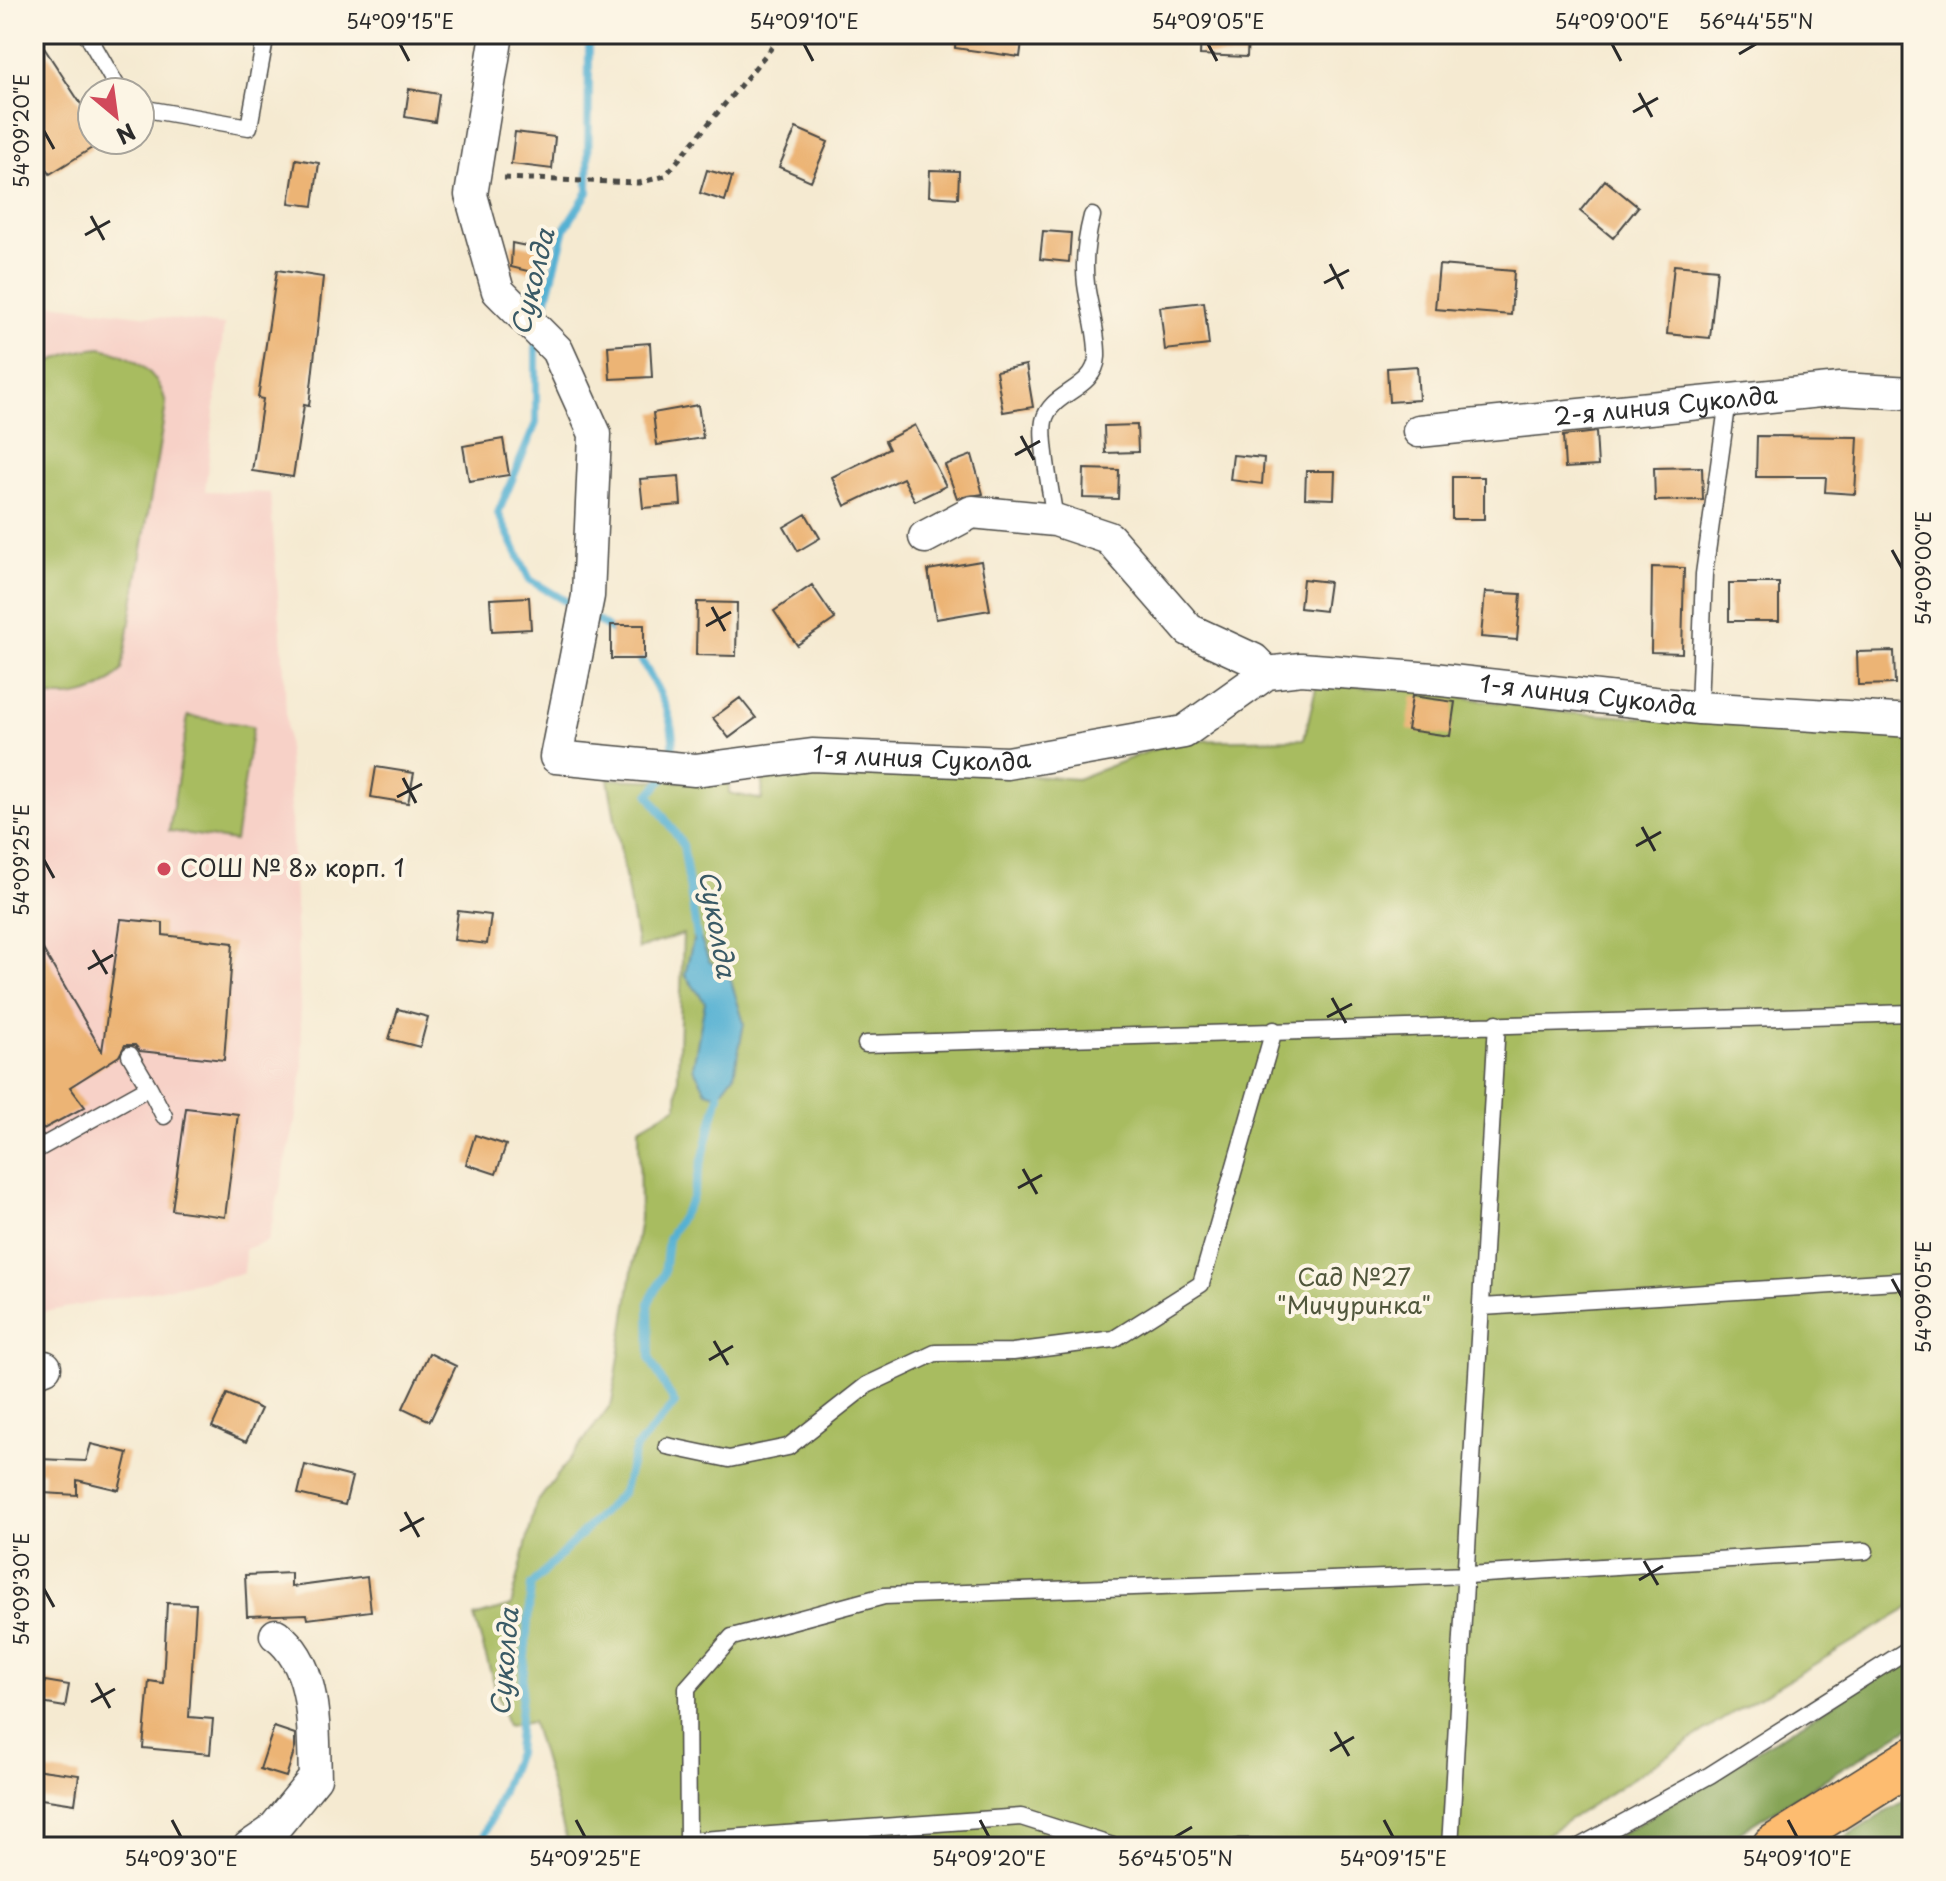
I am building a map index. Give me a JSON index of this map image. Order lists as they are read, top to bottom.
{
  "streets": {
    "street": ["2-я линия Суколда", "1-я линия Суколда"]
  },
  "water": ["Суколда"],
  "parks": ["Сад №27 \"Мичуринка\""],
  "places": ["СОШ № 8» корп. 1"],
  "north": "bottom right",
  "coordinates": [
    "54°09'15\"E",
    "54°09'10\"E",
    "54°09'05\"E",
    "54°09'00\"E",
    "56°44'55\"N",
    "54°09'20\"E",
    "54°09'25\"E",
    "54°09'30\"E",
    "56°45'05\"N"
  ]
}
